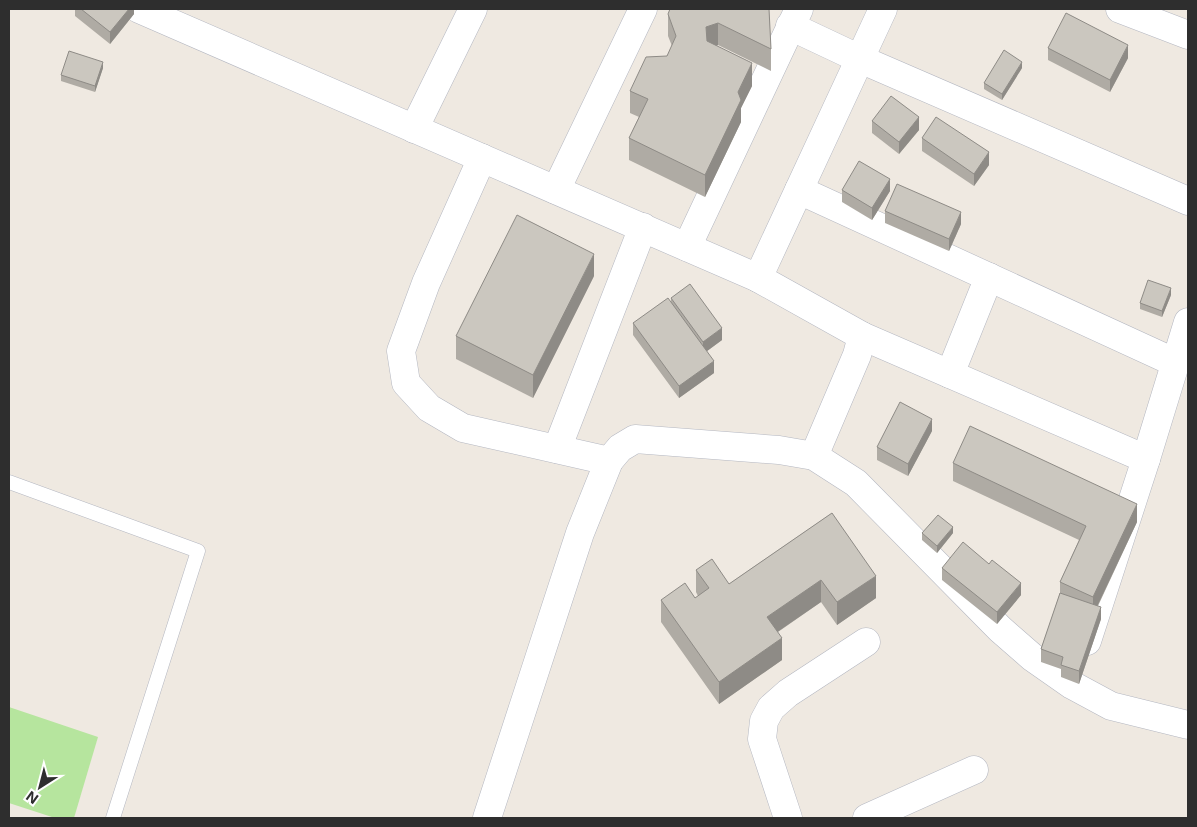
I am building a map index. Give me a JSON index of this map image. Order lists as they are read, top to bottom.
{
  "north": "bottom left"
}
